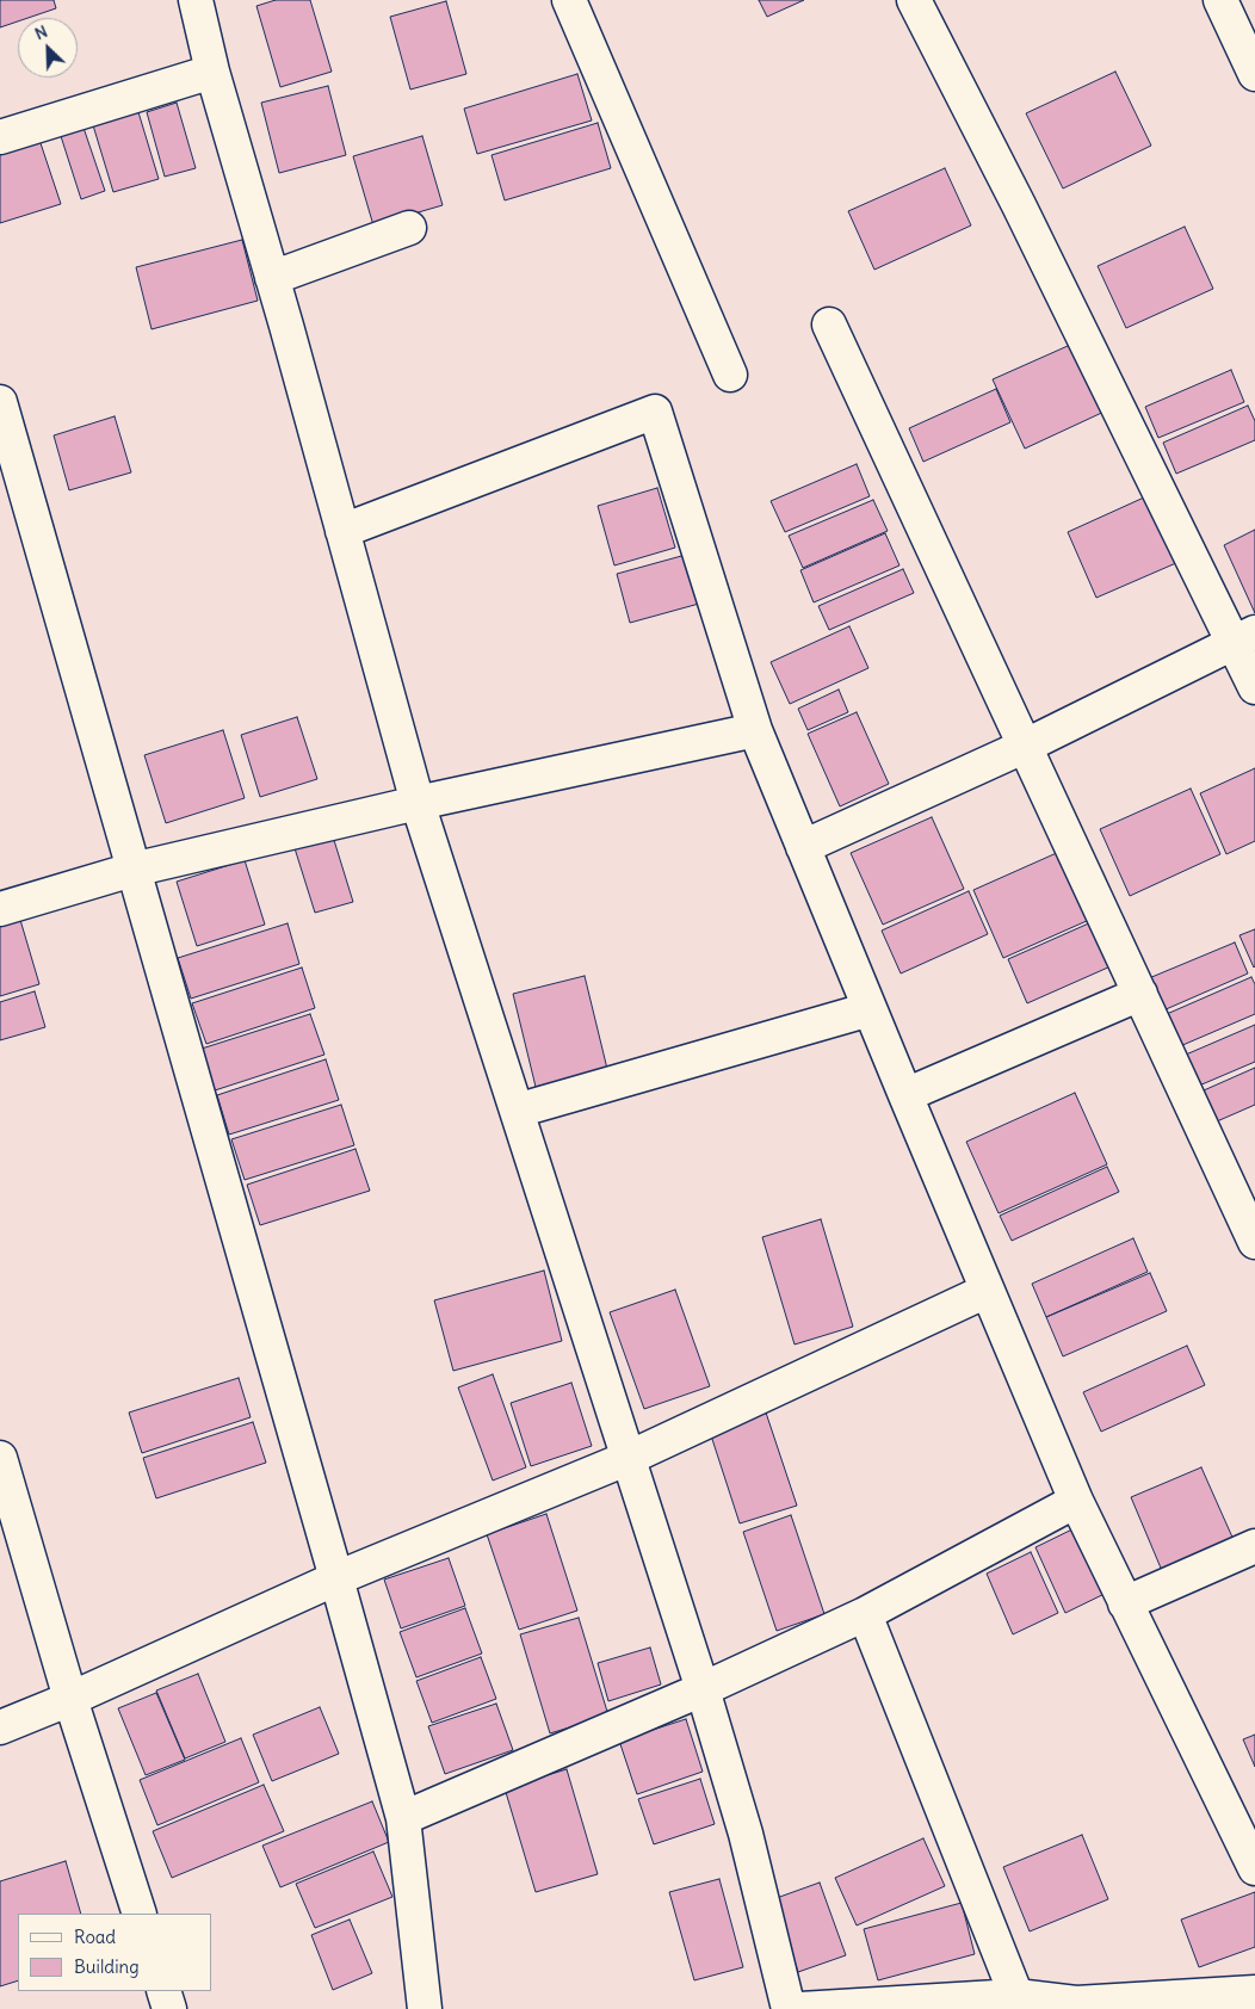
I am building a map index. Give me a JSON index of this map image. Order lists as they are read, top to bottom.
{
  "legend": ["Road", "Building"],
  "north": "top left"
}
